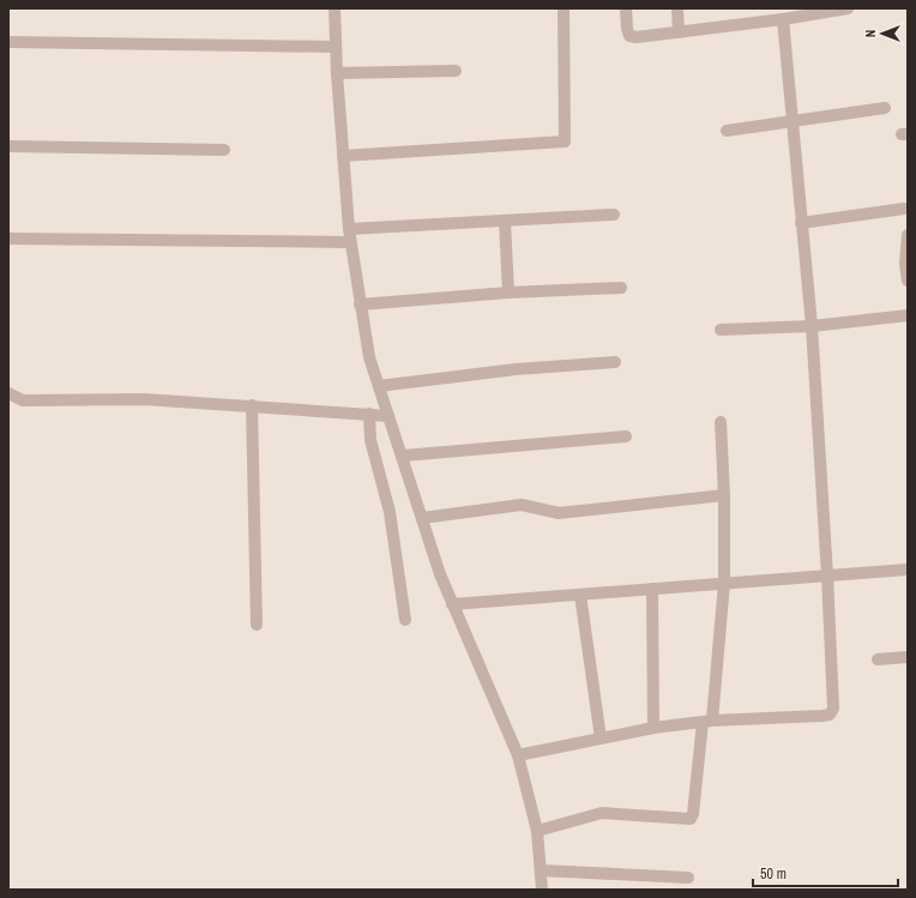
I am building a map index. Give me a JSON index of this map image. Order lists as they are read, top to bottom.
{
  "scale_bar": "50 m",
  "north": "left"
}
